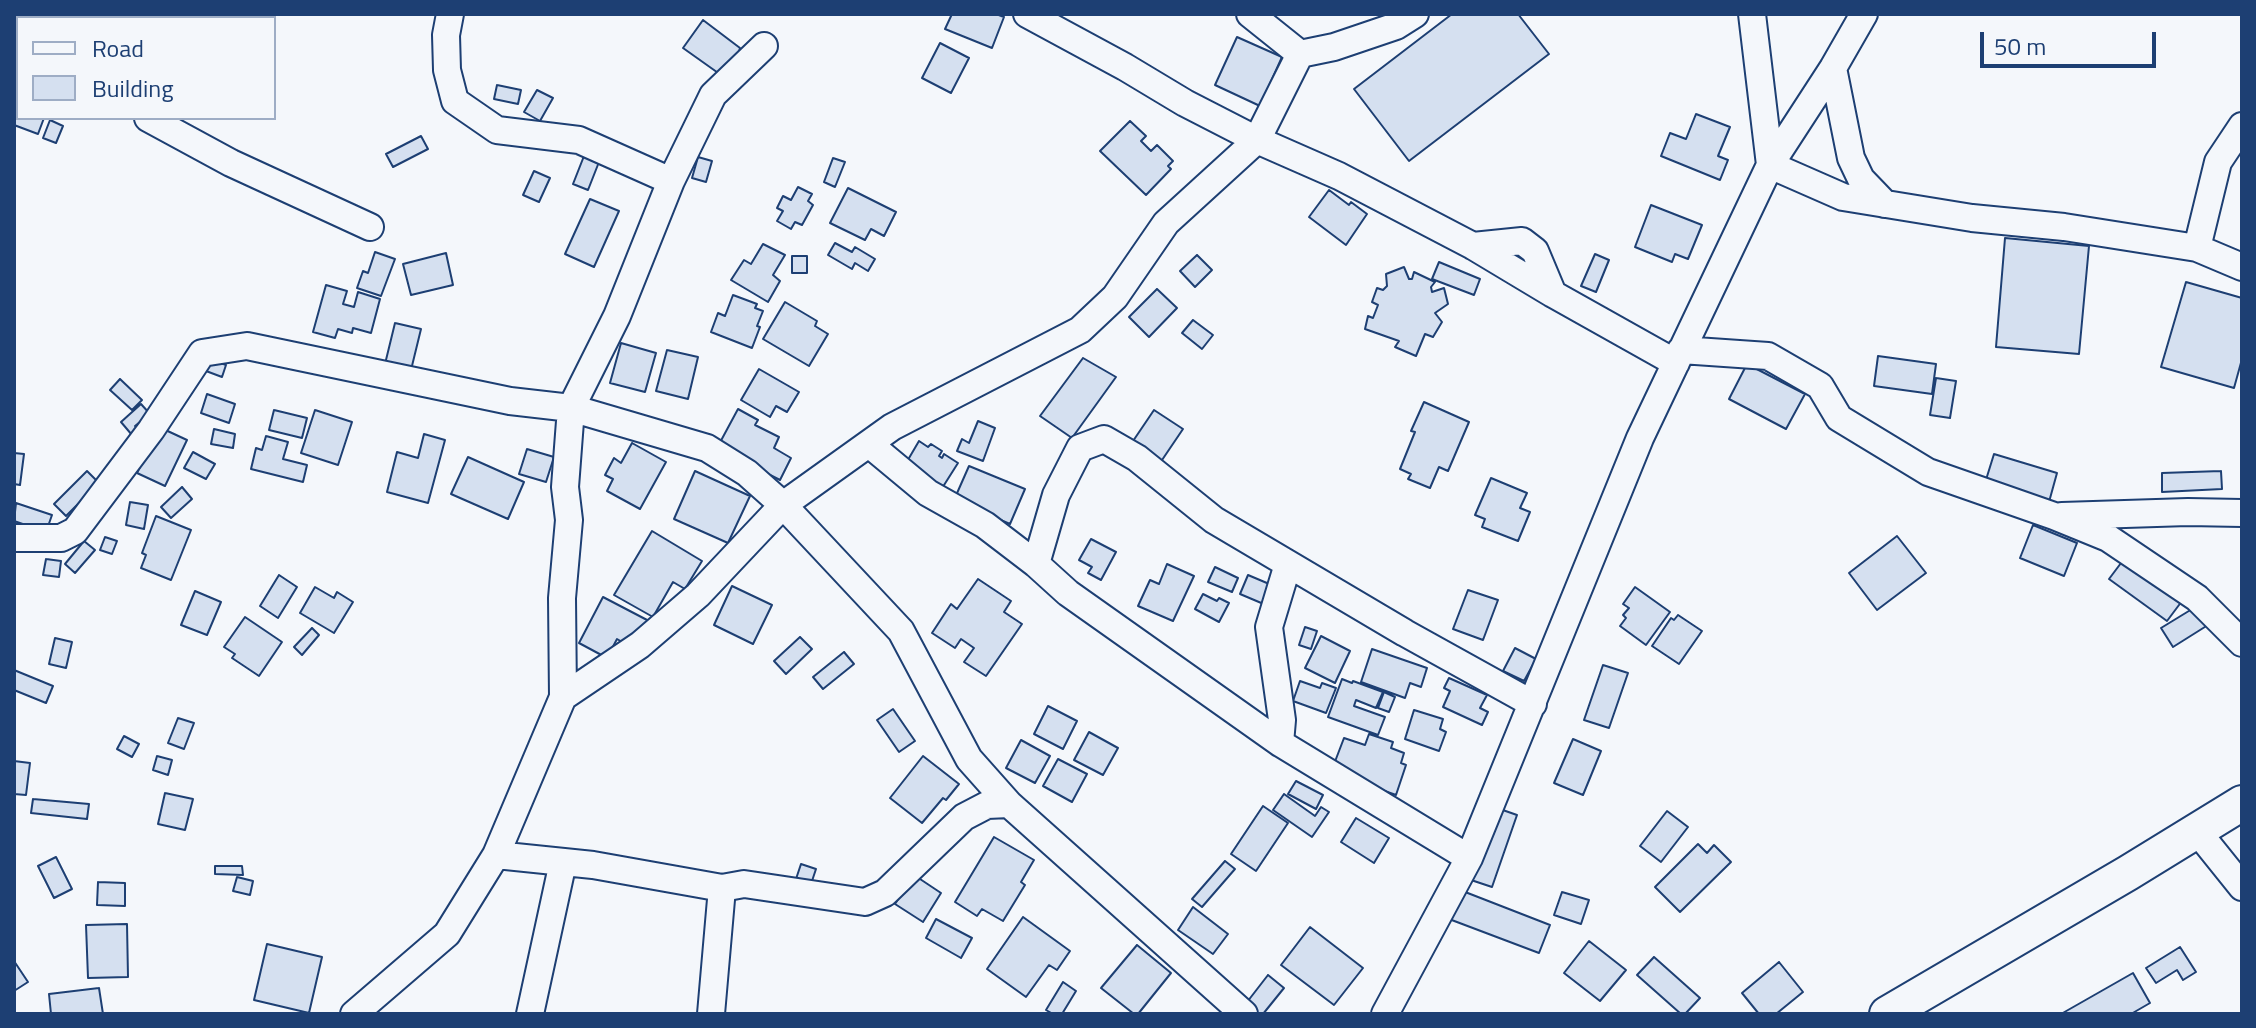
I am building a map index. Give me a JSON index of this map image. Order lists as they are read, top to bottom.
{
  "legend": ["Road", "Building"],
  "scale_bar": "50 m"
}
